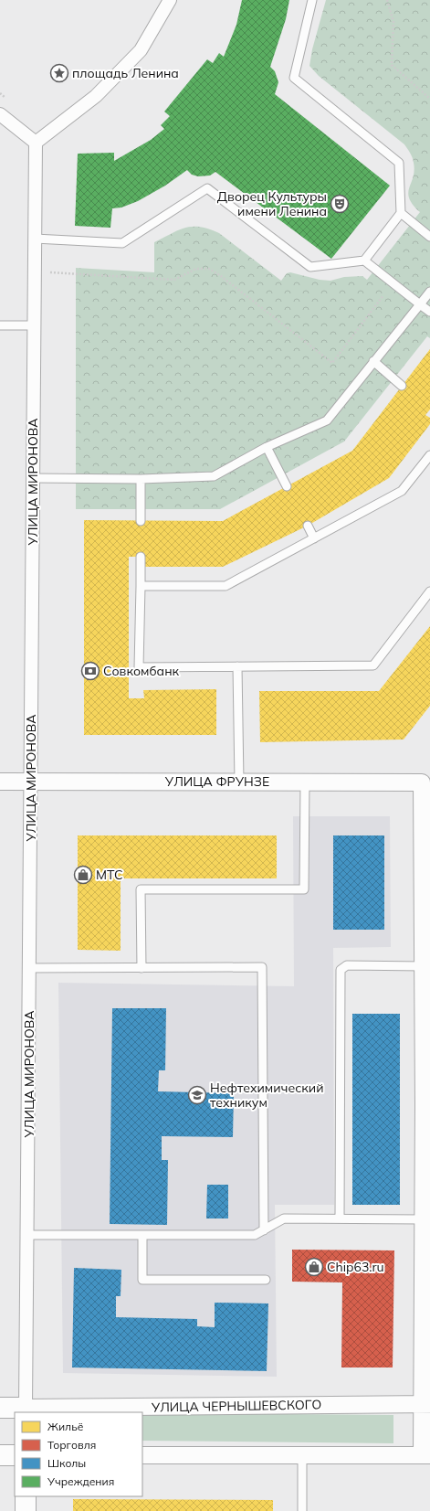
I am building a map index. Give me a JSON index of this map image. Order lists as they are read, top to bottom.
{
  "streets": {
    "main road": ["УЛИЦА ЧЕРНЫШЕВСКОГО"],
    "street": ["УЛИЦА МИРОНОВА", "УЛИЦА ФРУНЗЕ"]
  },
  "crossings": [
    ["УЛИЦА МИРОНОВА", "УЛИЦА ФРУНЗЕ"],
    ["УЛИЦА МИРОНОВА", "УЛИЦА ЧЕРНЫШЕВСКОГО"]
  ],
  "places": {
    "place": ["площадь Ленина"],
    "theatre": ["Дворец Культуры имени Ленина"],
    "bank": ["Совкомбанк"],
    "shop": ["МТС", "Chip63.ru"],
    "school or university": ["Нефтехимический техникум"]
  },
  "legend": [
    "Жильё",
    "Торговля",
    "Школы",
    "Учреждения"
  ]
}
